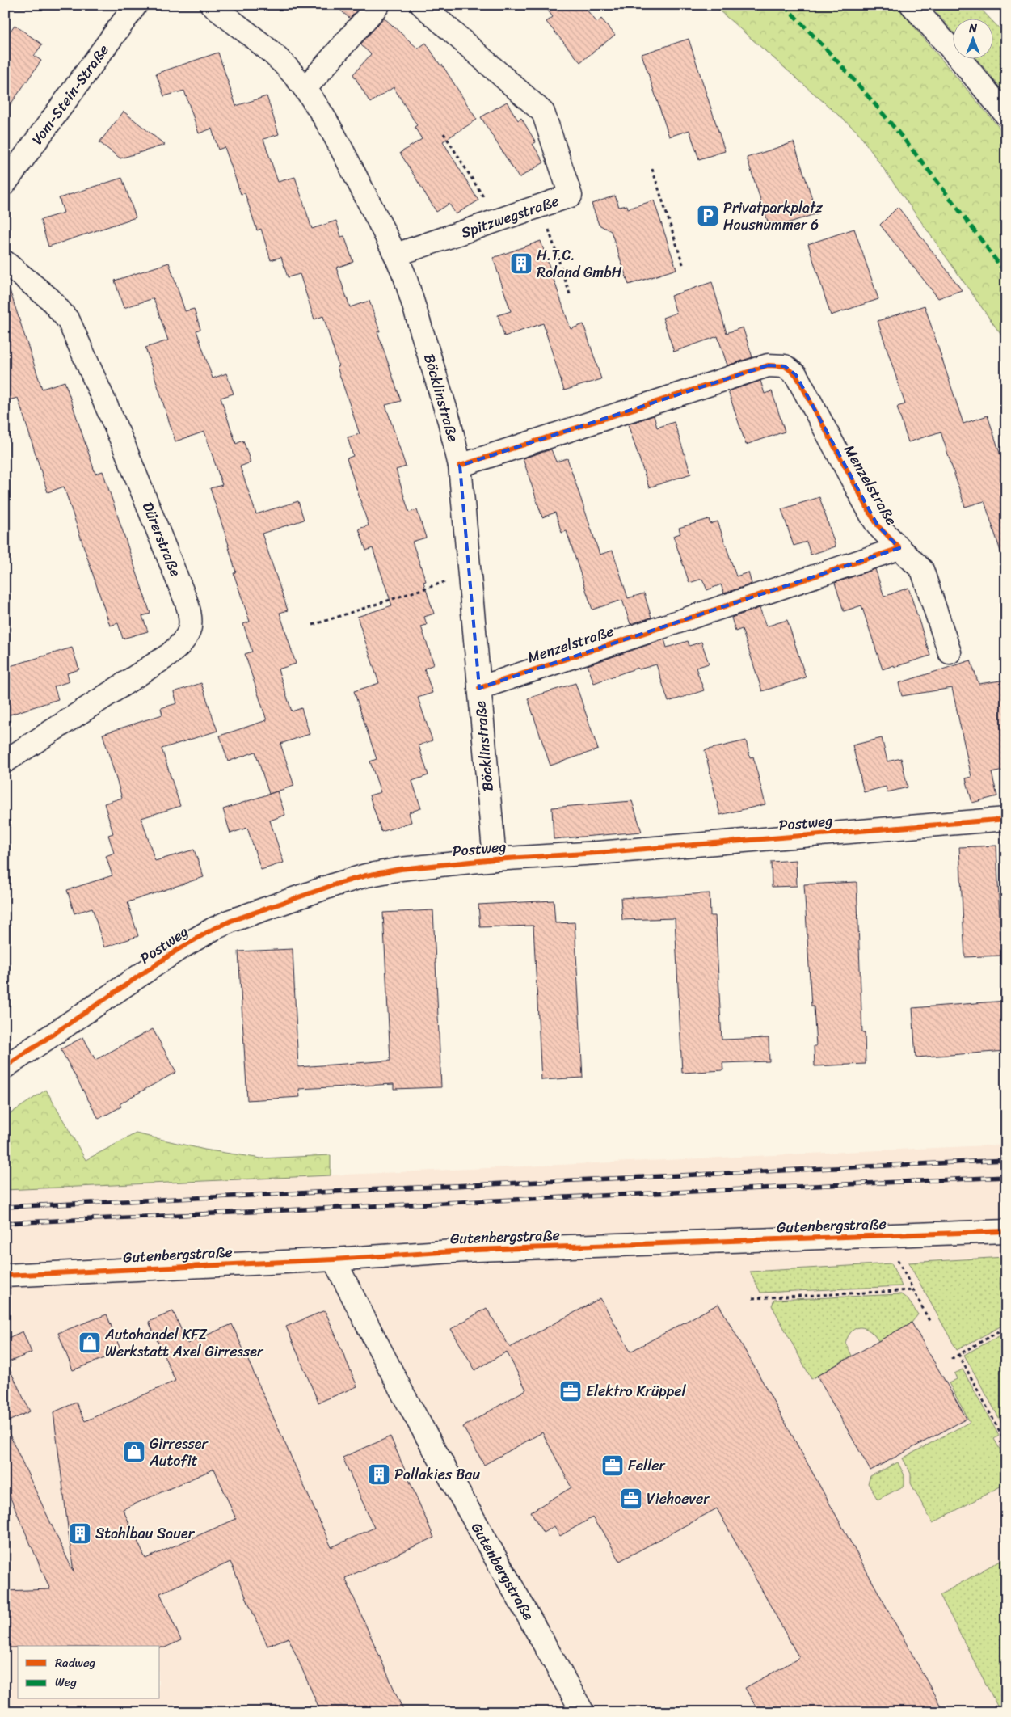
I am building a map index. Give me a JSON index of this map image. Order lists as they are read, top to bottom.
{
  "streets": {
    "street": [
      "Vom-Stein-Straße",
      "Spitzwegstraße",
      "Böcklinstraße",
      "Menzelstraße",
      "Dürerstraße",
      "Postweg",
      "Gutenbergstraße"
    ]
  },
  "crossings": [
    ["Spitzwegstraße", "Böcklinstraße"],
    ["Böcklinstraße", "Menzelstraße"],
    ["Böcklinstraße", "Postweg"]
  ],
  "places": {
    "parking": ["Privatparkplatz Hausnummer 6"],
    "building": ["H.T.C. Roland GmbH", "Pallakies Bau", "Stahlbau Sauer"],
    "shop": ["Autohandel KFZ Werkstatt Axel Girresser", "Girresser Autofit"],
    "office": ["Elektro Krüppel", "Feller", "Viehoever"]
  },
  "legend": ["Radweg", "Weg"],
  "north": "top"
}
